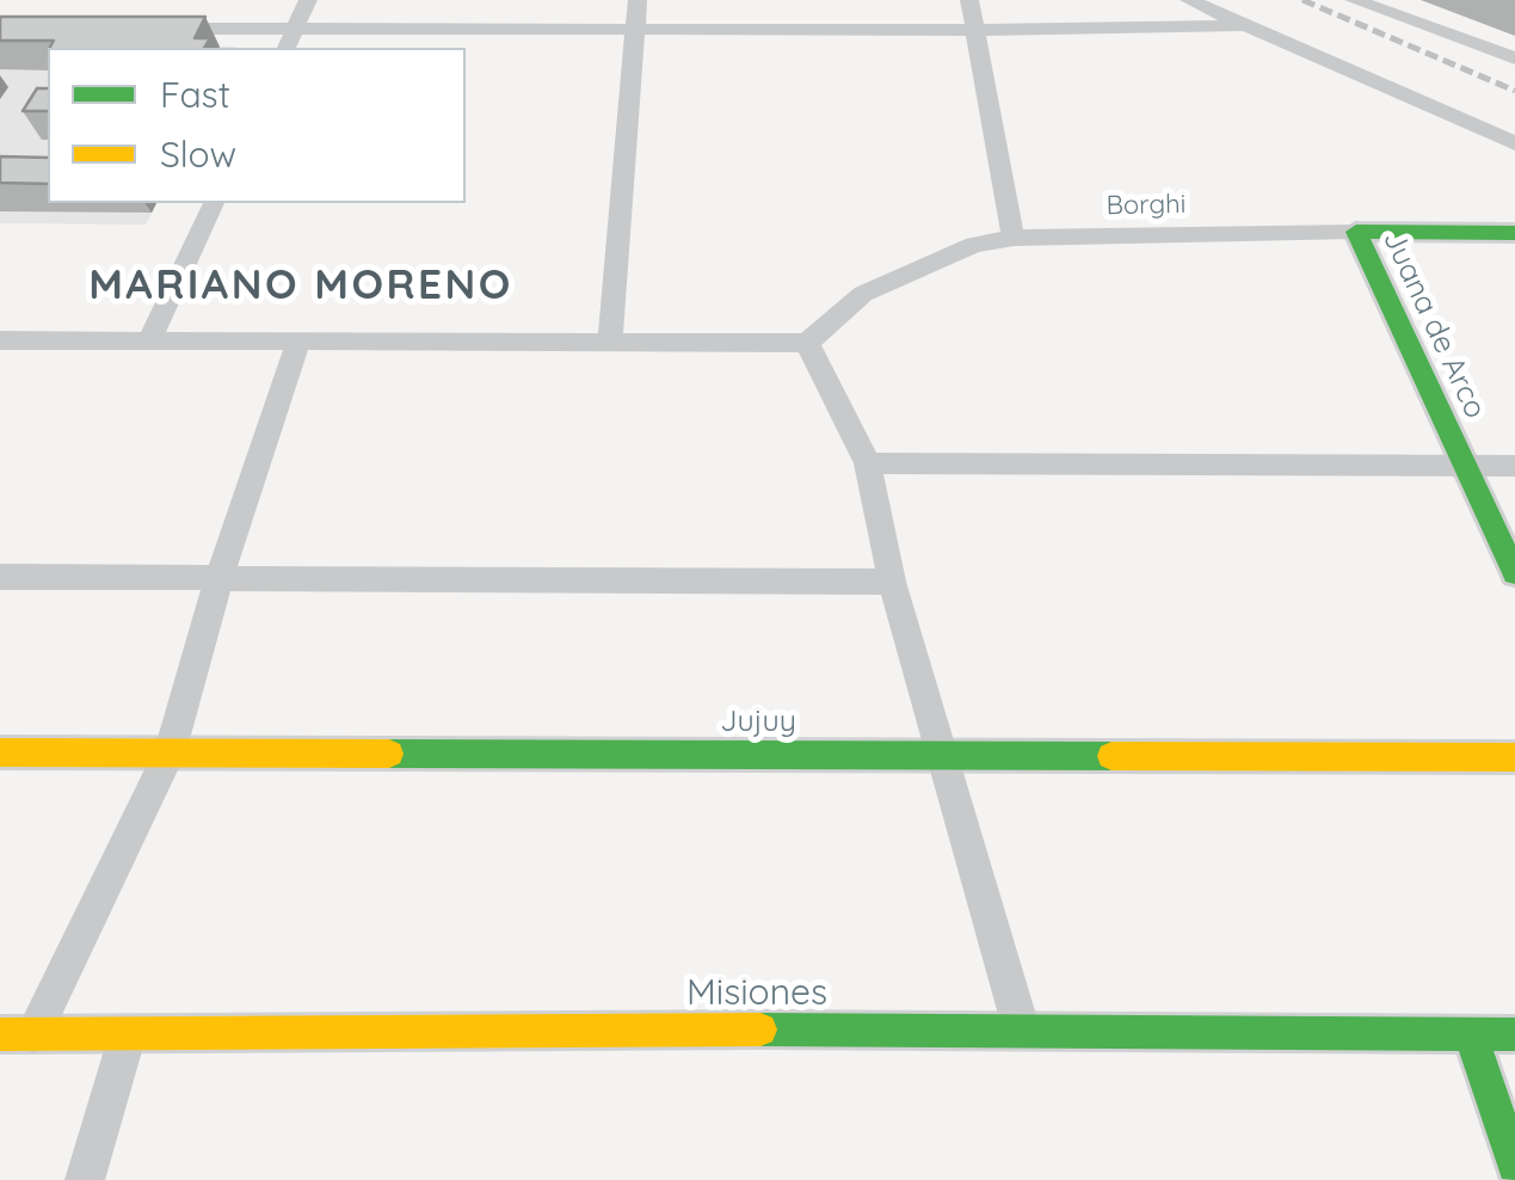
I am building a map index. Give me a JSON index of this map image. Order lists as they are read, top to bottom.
{
  "streets": {
    "street": [
      "Borghi",
      "Juana de Arco",
      "Jujuy",
      "Misiones"
    ]
  },
  "crossings": [
    ["Borghi", "Juana de Arco"]
  ],
  "districts": ["MARIANO MORENO"],
  "legend": ["Fast", "Slow"]
}
